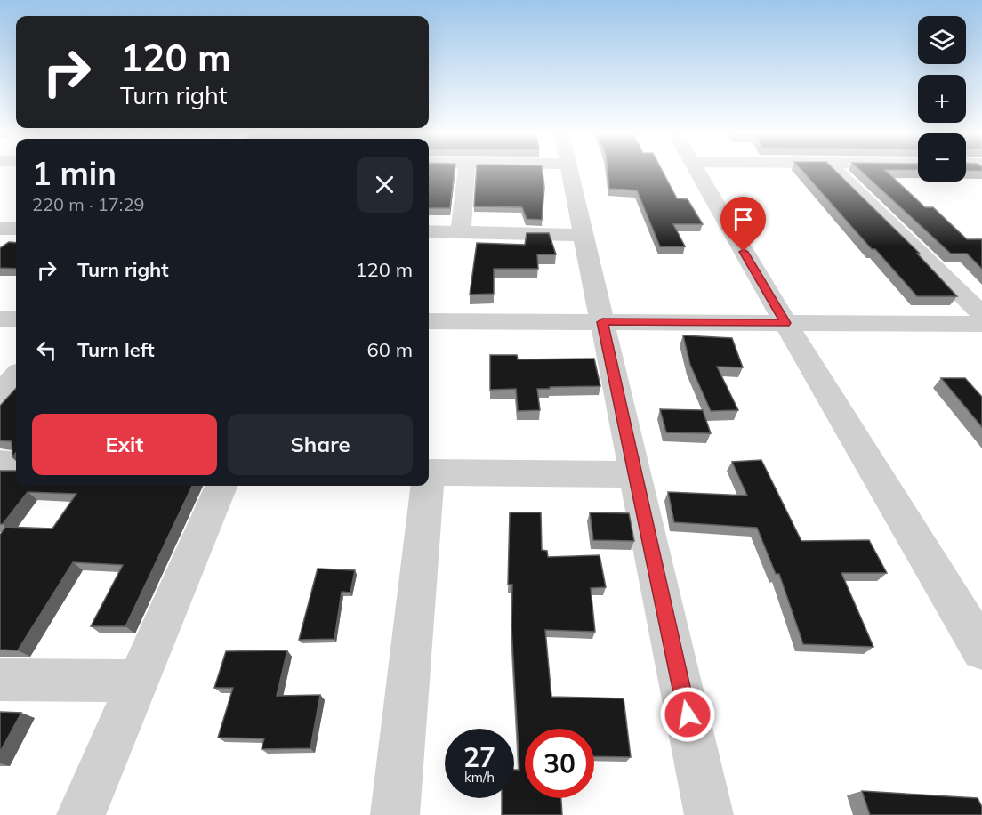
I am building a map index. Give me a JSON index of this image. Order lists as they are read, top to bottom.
{
  "page": {
    "map_buttons": ["+", "−"],
    "turn": ["120 m", "Turn right"],
    "heading": ["1 min", "220 m · 17:29"],
    "list": [
      {
        "name": "Turn right",
        "value": "120 m"
      },
      {
        "name": "Turn left",
        "value": "60 m"
      }
    ],
    "buttons": ["Exit", "Share"],
    "speed": "27 km/h",
    "limit": "30"
  }
}
